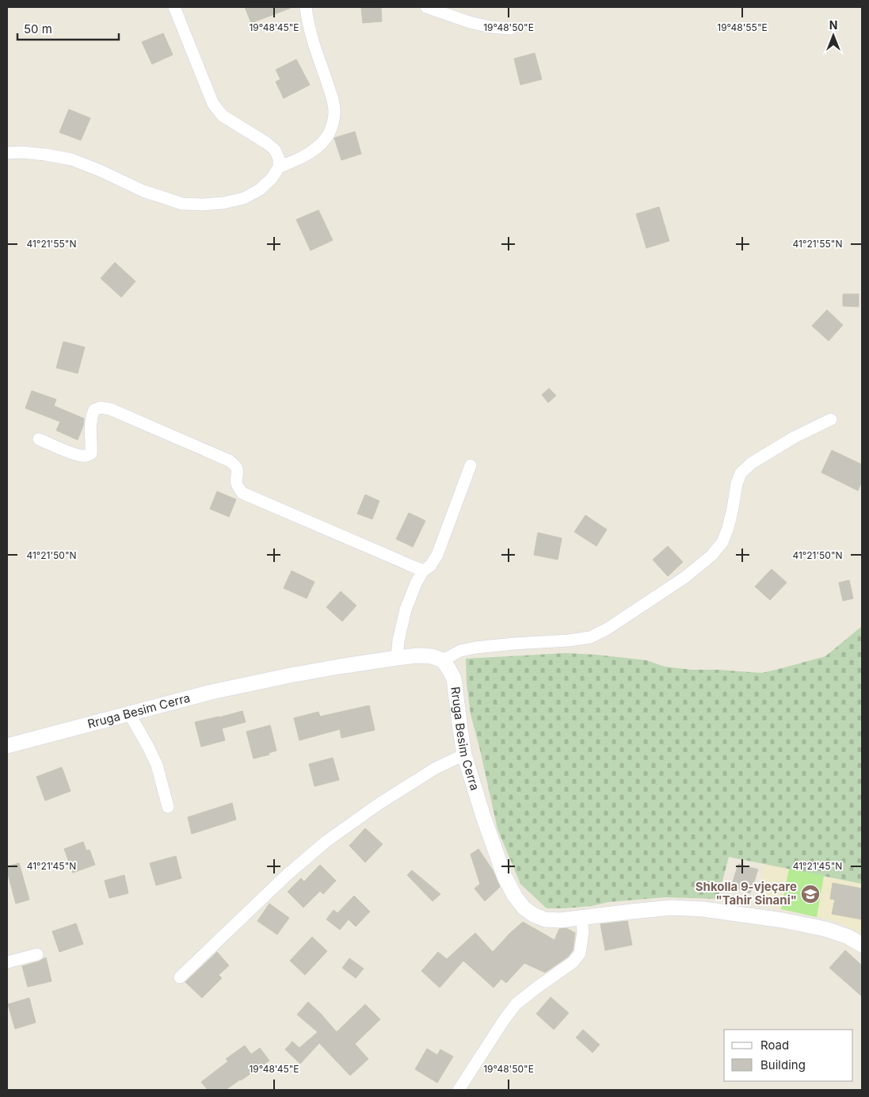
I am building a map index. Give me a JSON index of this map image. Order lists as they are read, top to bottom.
{
  "streets": {
    "street": ["Rruga Besim Cerra"]
  },
  "places": {
    "school or university": ["Shkolla 9-vjeçare \"Tahir Sinani\""]
  },
  "legend": ["Road", "Building"],
  "scale_bar": "50 m",
  "north": "top",
  "coordinates": [
    "19°48'45\"E",
    "19°48'50\"E",
    "19°48'55\"E",
    "41°21'55\"N",
    "41°21'50\"N",
    "41°21'45\"N"
  ]
}
